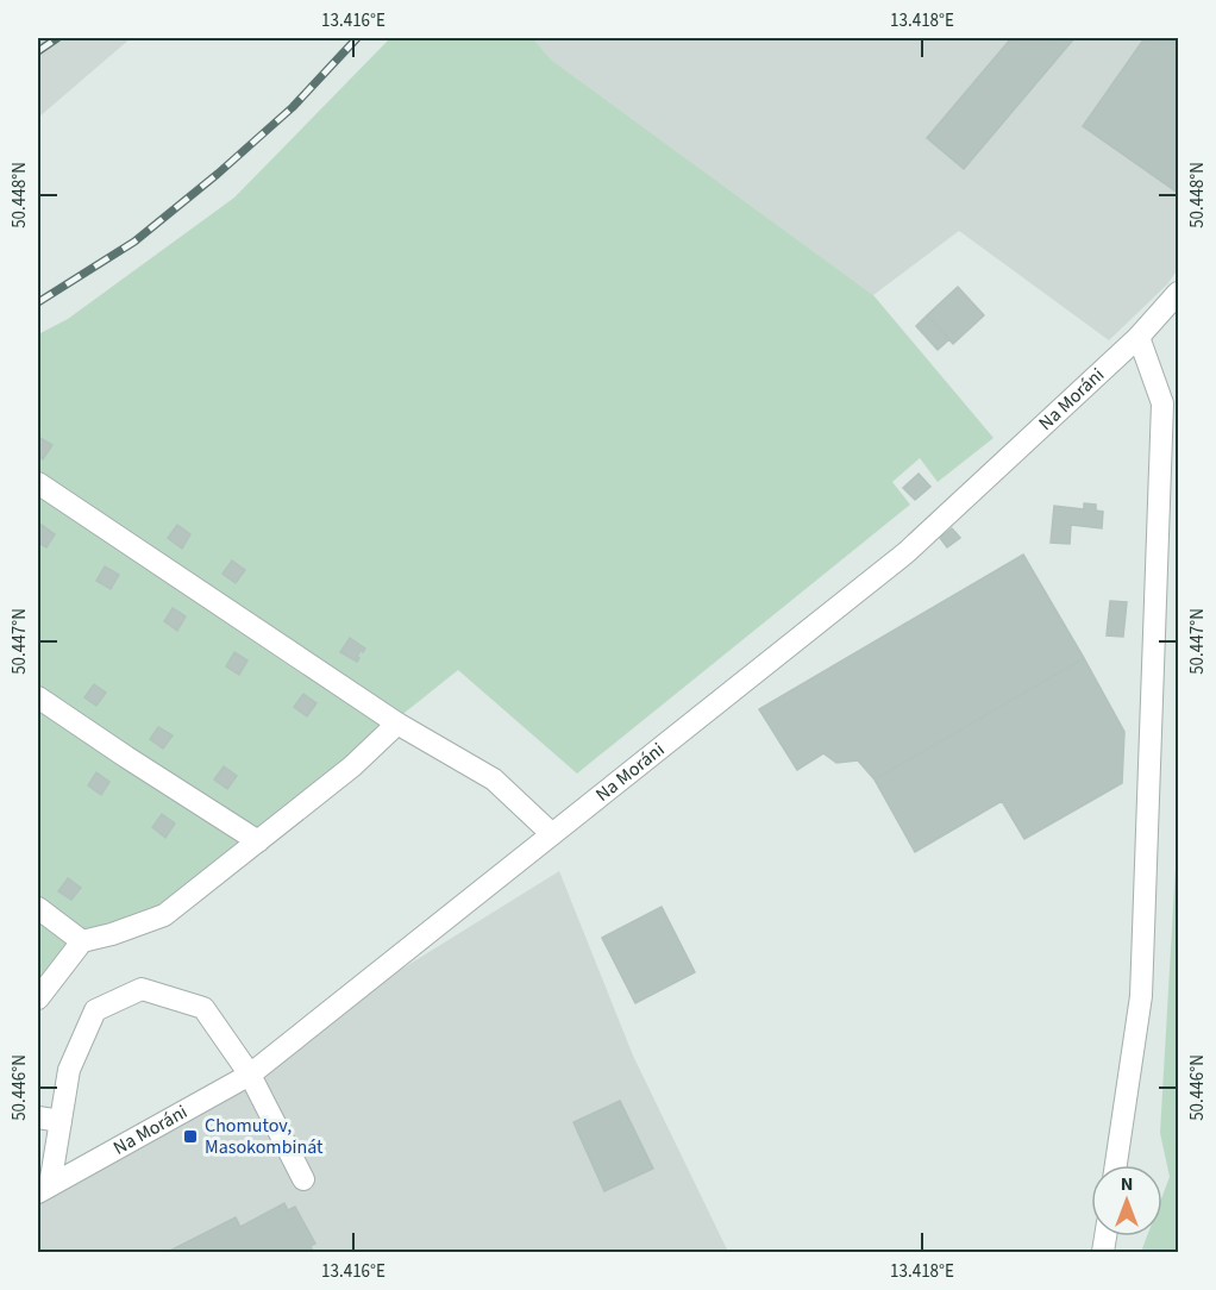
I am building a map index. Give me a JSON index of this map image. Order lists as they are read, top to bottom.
{
  "streets": {
    "lane": ["Na Moráni"]
  },
  "places": {
    "transit": ["Chomutov, Masokombinát"]
  },
  "north": "top",
  "coordinates": [
    "13.416°E",
    "13.418°E",
    "50.448°N",
    "50.447°N",
    "50.446°N"
  ]
}
